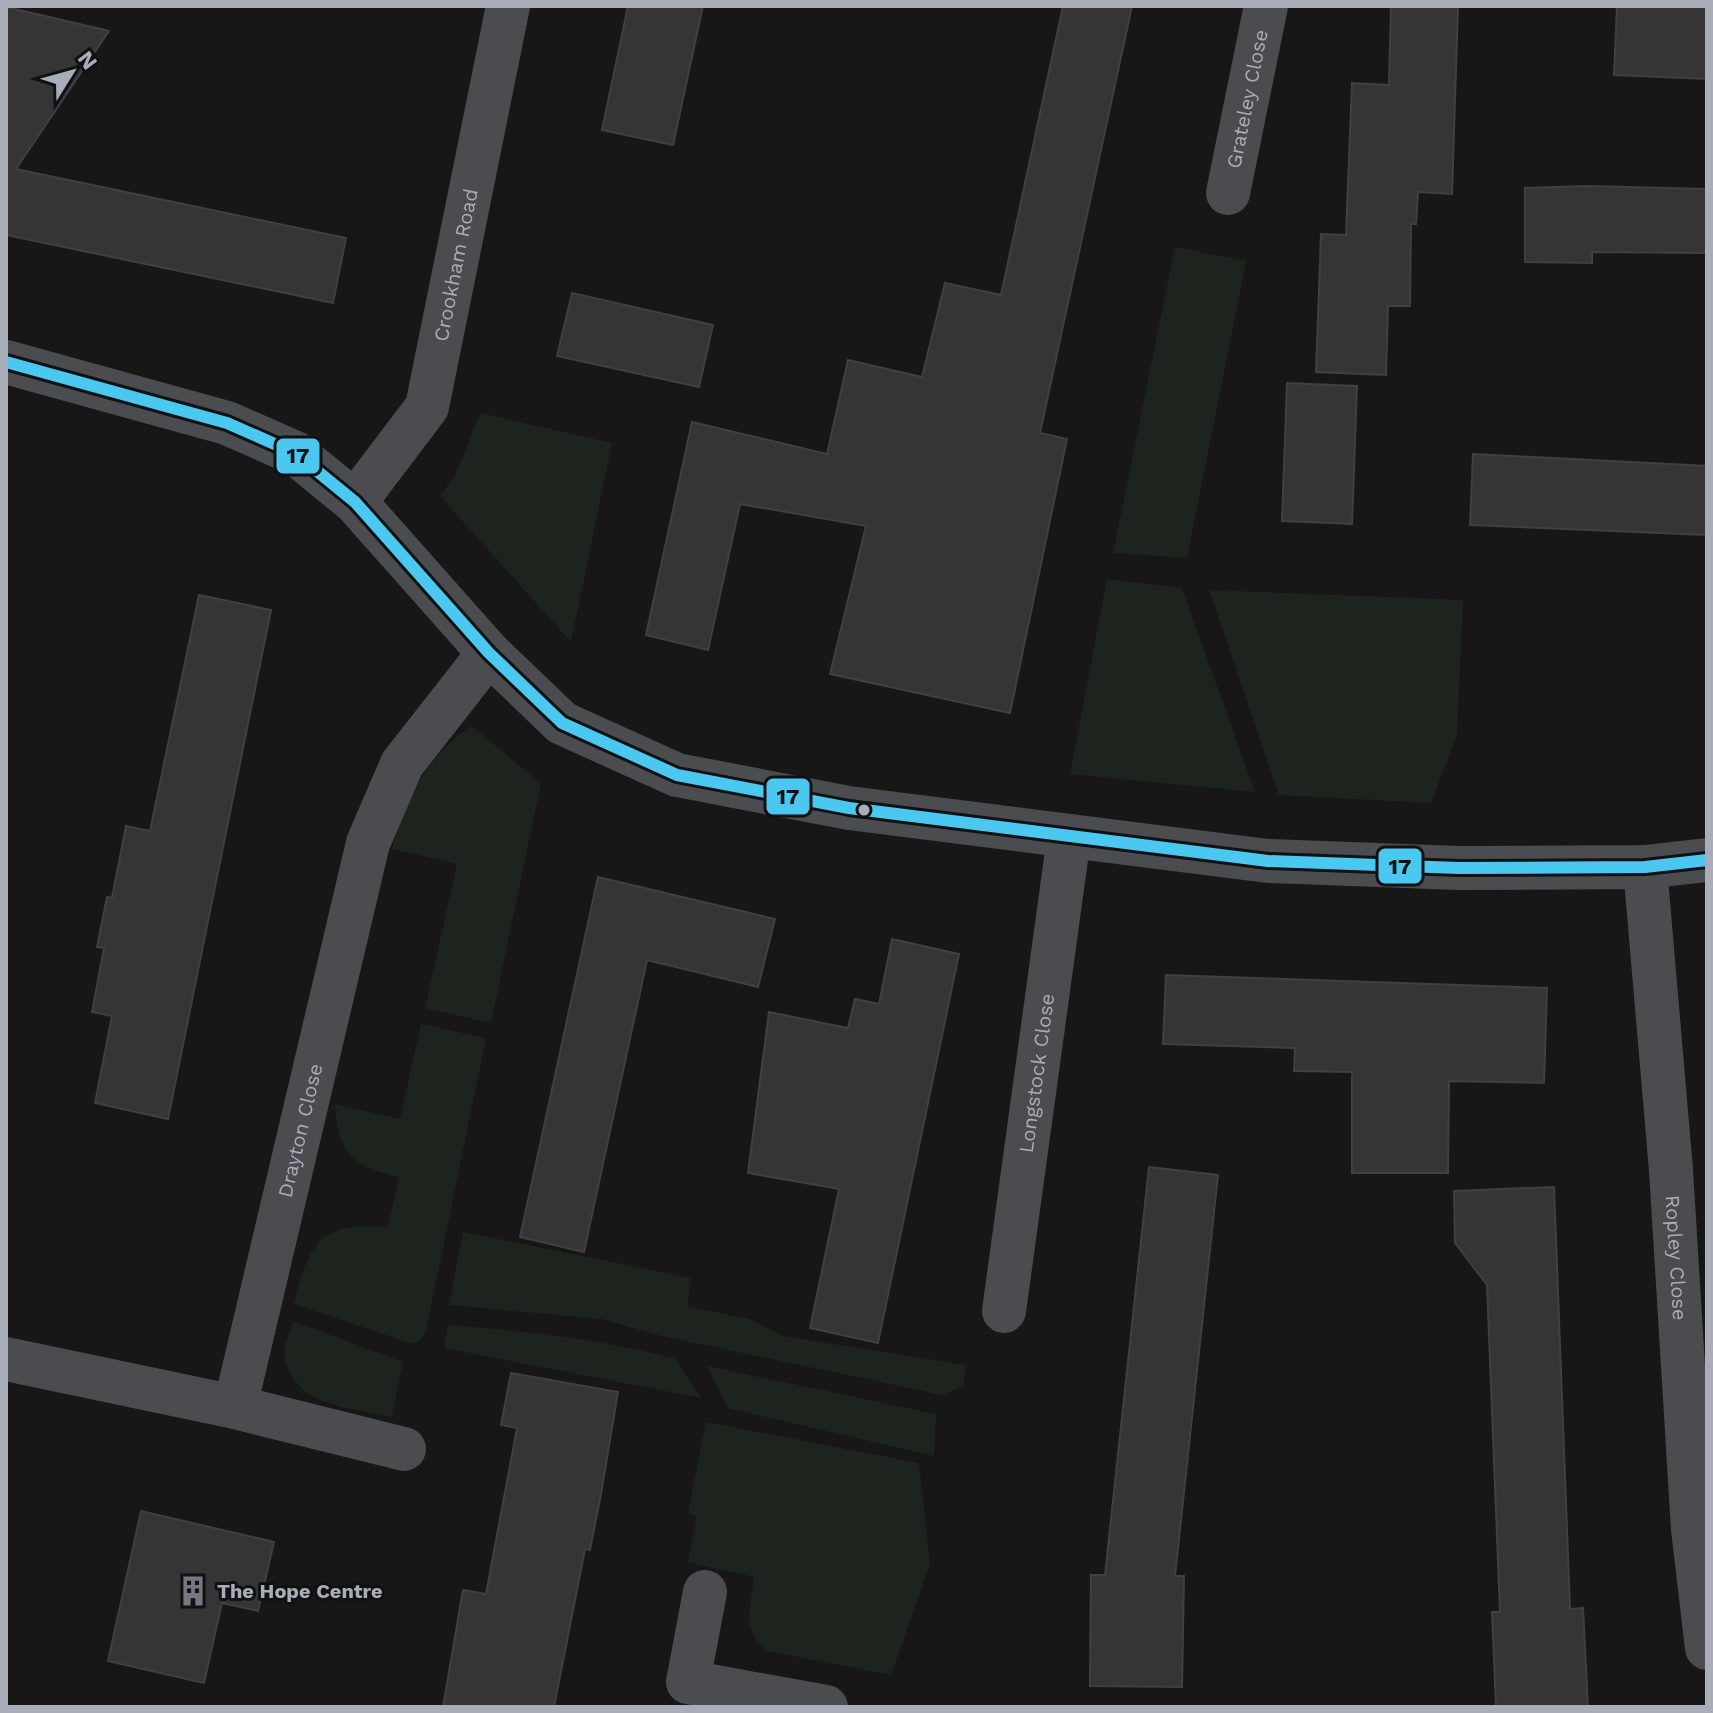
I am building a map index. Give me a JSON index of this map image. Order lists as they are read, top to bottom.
{
  "streets": {
    "street": [
      "Grateley Close",
      "Crookham Road",
      "Longstock Close",
      "Drayton Close",
      "Ropley Close"
    ]
  },
  "places": {
    "building": ["The Hope Centre"]
  },
  "lines": ["transit line 17"],
  "north": "top right"
}
